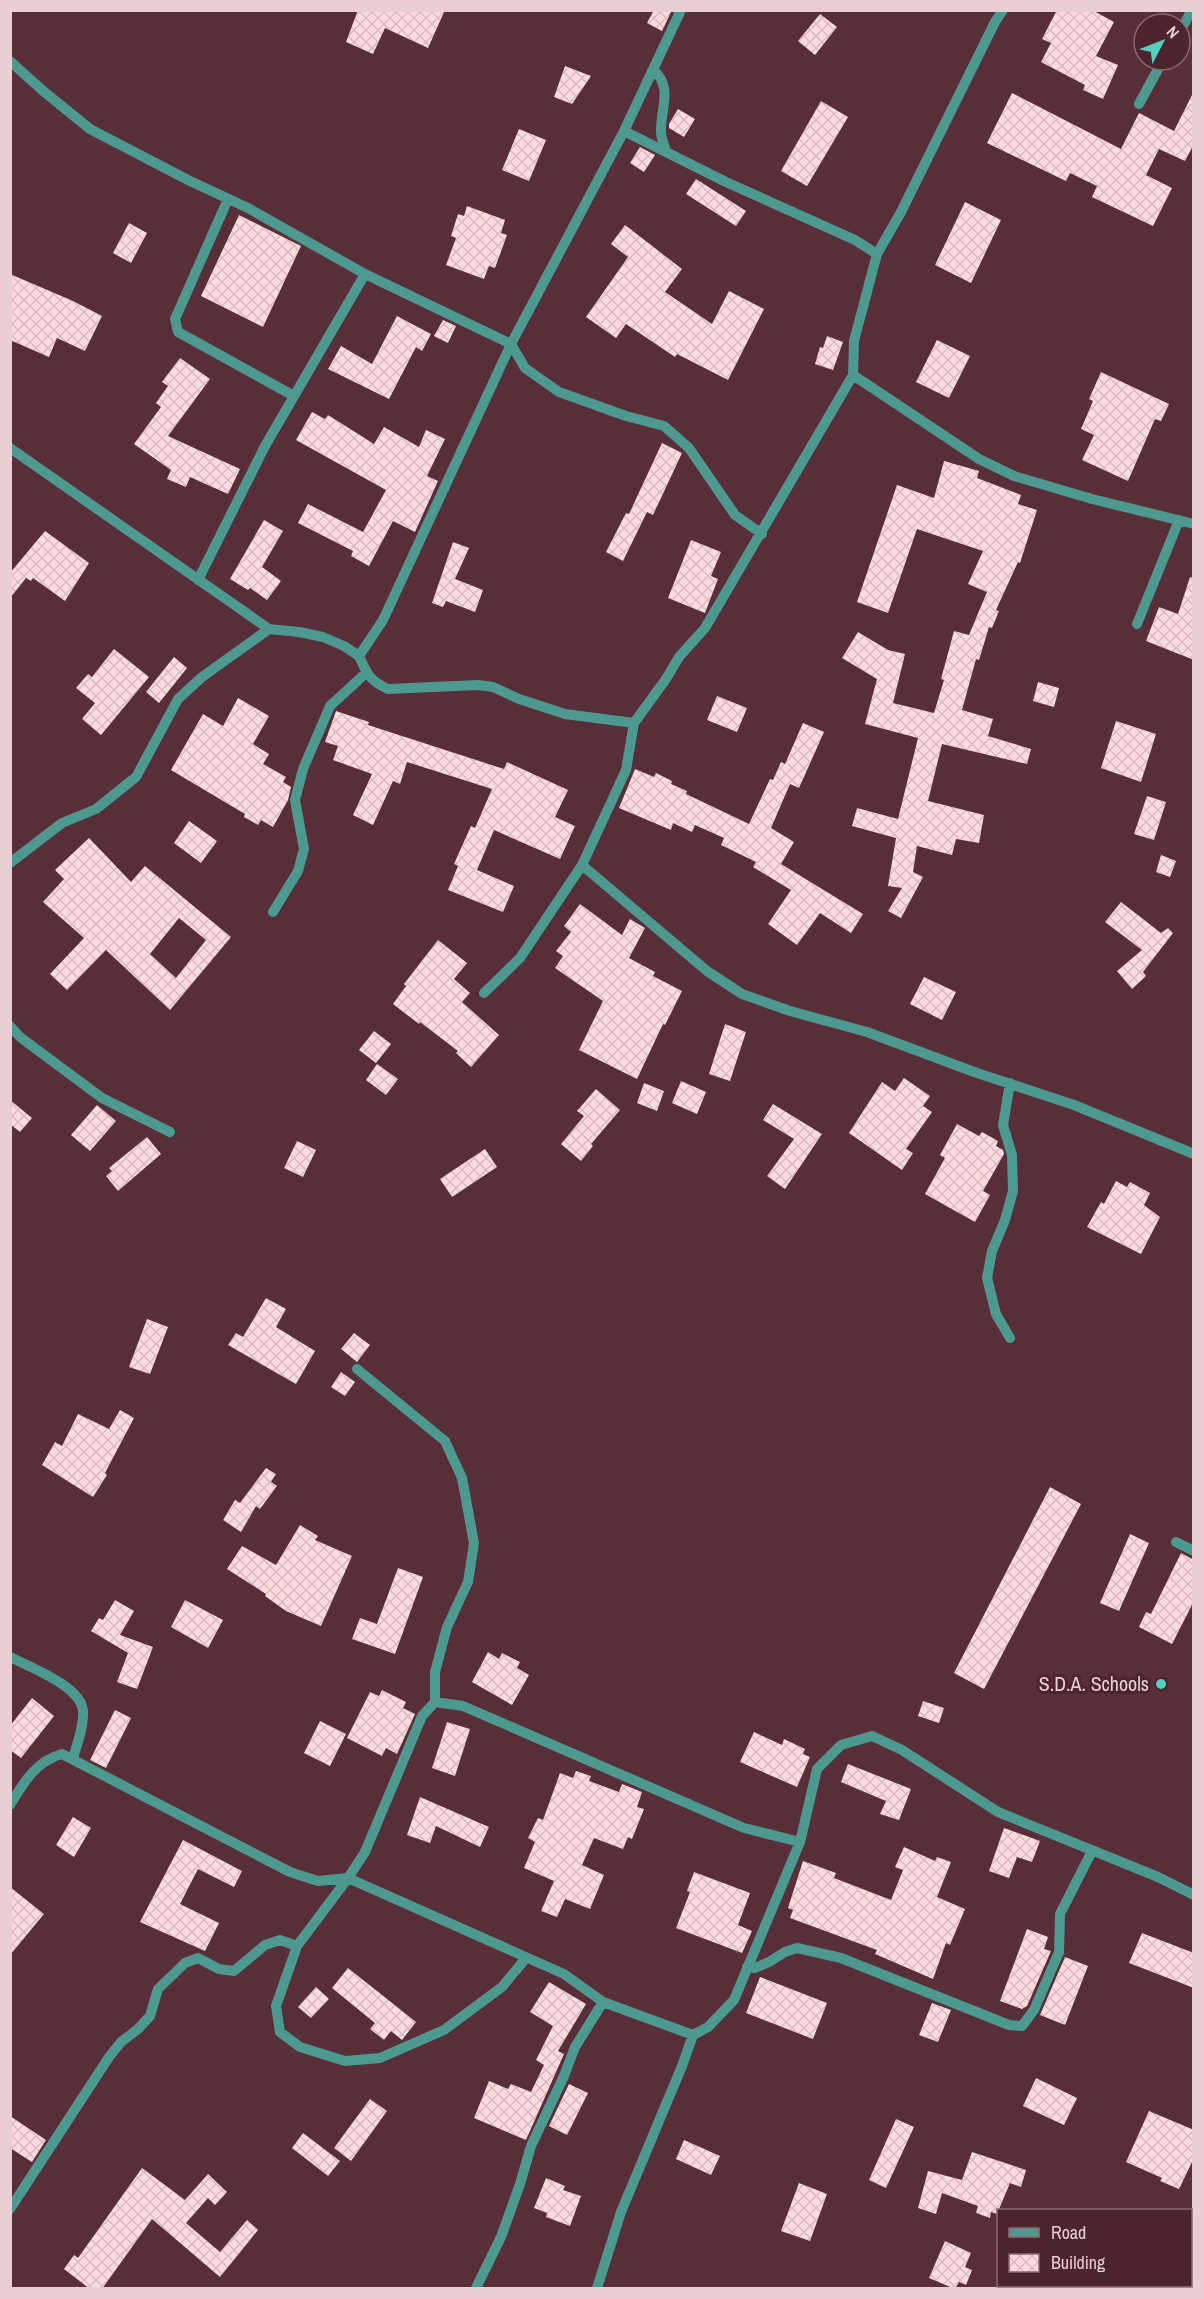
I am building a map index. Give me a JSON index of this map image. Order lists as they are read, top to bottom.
{
  "places": ["S.D.A. Schools"],
  "legend": ["Road", "Building"],
  "north": "top right"
}
